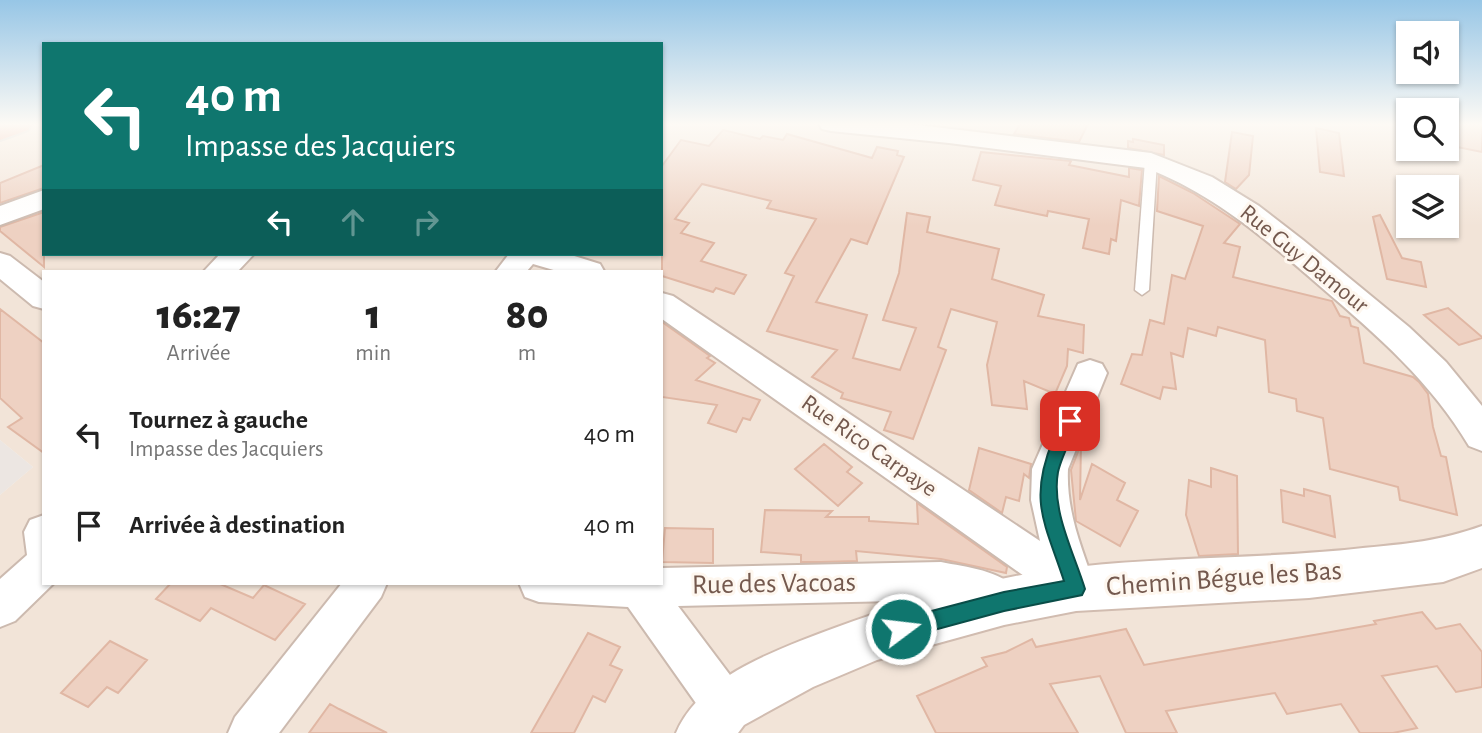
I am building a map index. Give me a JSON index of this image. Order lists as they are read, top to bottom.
{
  "streets": {
    "street": [
      "Rue Guy Damour",
      "Rue Rico Carpaye",
      "Chemin Bégue les Bas",
      "Rue des Vacoas"
    ]
  },
  "crossings": [
    ["Rue Rico Carpaye", "Chemin Bégue les Bas"],
    ["Chemin Bégue les Bas", "Rue des Vacoas"]
  ],
  "page": {
    "turn": ["40 m", "Impasse des Jacquiers"],
    "eta": [
      "16:27",
      "Arrivée",
      "1",
      "min",
      "80",
      "m"
    ],
    "list": [
      {
        "name": "Tournez à gauche",
        "note": "Impasse des Jacquiers",
        "value": "40 m"
      },
      {
        "name": "Arrivée à destination",
        "value": "40 m"
      }
    ]
  }
}
